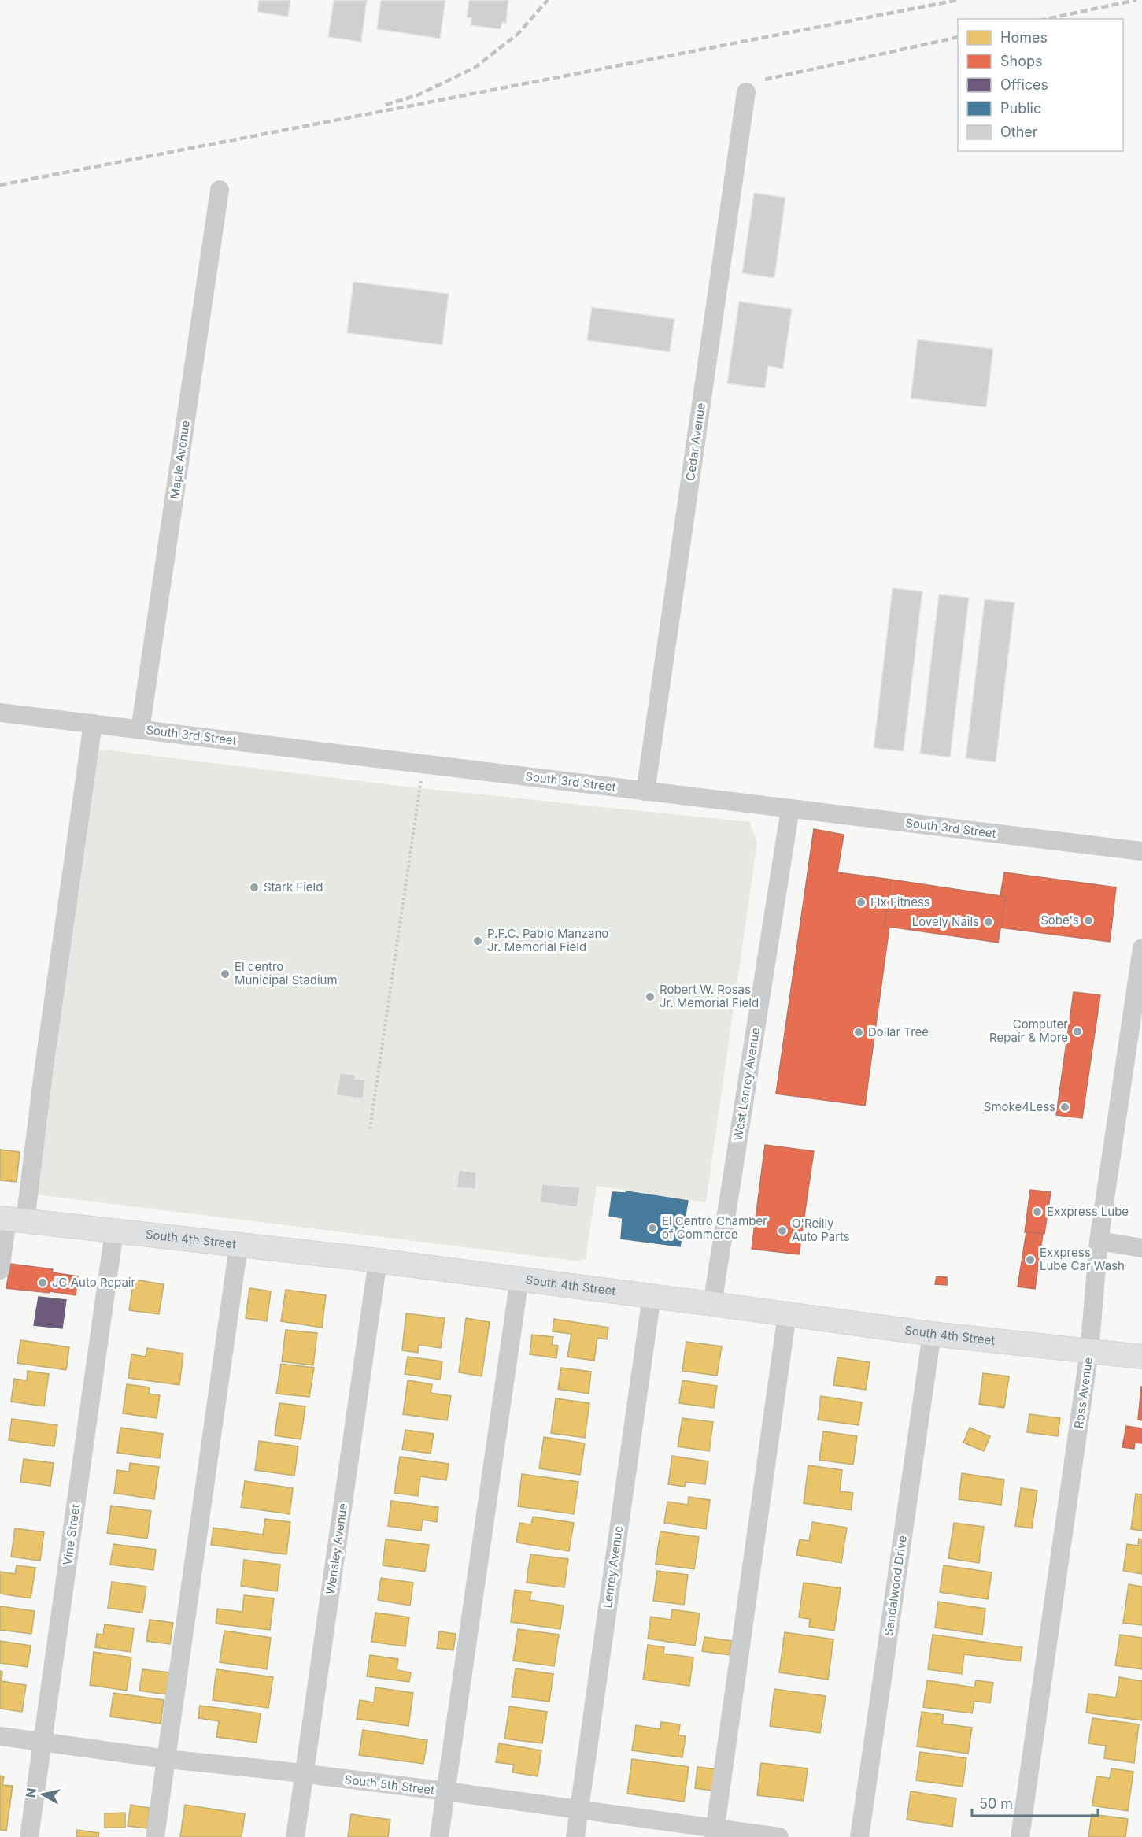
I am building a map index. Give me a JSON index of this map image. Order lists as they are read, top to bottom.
{
  "streets": {
    "main road": ["South 4th Street"],
    "street": [
      "Cedar Avenue",
      "Maple Avenue",
      "South 3rd Street",
      "West Lenrey Avenue",
      "Ross Avenue",
      "Vine Street",
      "Wensley Avenue",
      "Lenrey Avenue",
      "Sandalwood Drive",
      "South 5th Street"
    ]
  },
  "crossings": [
    ["Cedar Avenue", "South 3rd Street"],
    ["Maple Avenue", "South 3rd Street"],
    ["South 3rd Street", "West Lenrey Avenue"],
    ["West Lenrey Avenue", "South 4th Street"],
    ["South 4th Street", "Ross Avenue"],
    ["South 4th Street", "Vine Street"],
    ["South 4th Street", "Wensley Avenue"],
    ["South 4th Street", "Lenrey Avenue"],
    ["South 4th Street", "Sandalwood Drive"],
    ["Vine Street", "South 5th Street"],
    ["Wensley Avenue", "South 5th Street"],
    ["Lenrey Avenue", "South 5th Street"]
  ],
  "places": [
    "Stark Field",
    "Flx Fitness",
    "Sobe's",
    "Lovely Nails",
    "P.F.C. Pablo Manzano Jr. Memorial Field",
    "El centro Municipal Stadium",
    "Robert W. Rosas Jr. Memorial Field",
    "Computer Repair & More",
    "Dollar Tree",
    "Smoke4Less",
    "Exxpress Lube",
    "El Centro Chamber of Commerce",
    "O'Reilly Auto Parts",
    "Exxpress Lube Car Wash",
    "JC Auto Repair"
  ],
  "legend": [
    "Homes",
    "Shops",
    "Offices",
    "Public",
    "Other"
  ],
  "scale_bar": "50 m",
  "north": "left"
}
